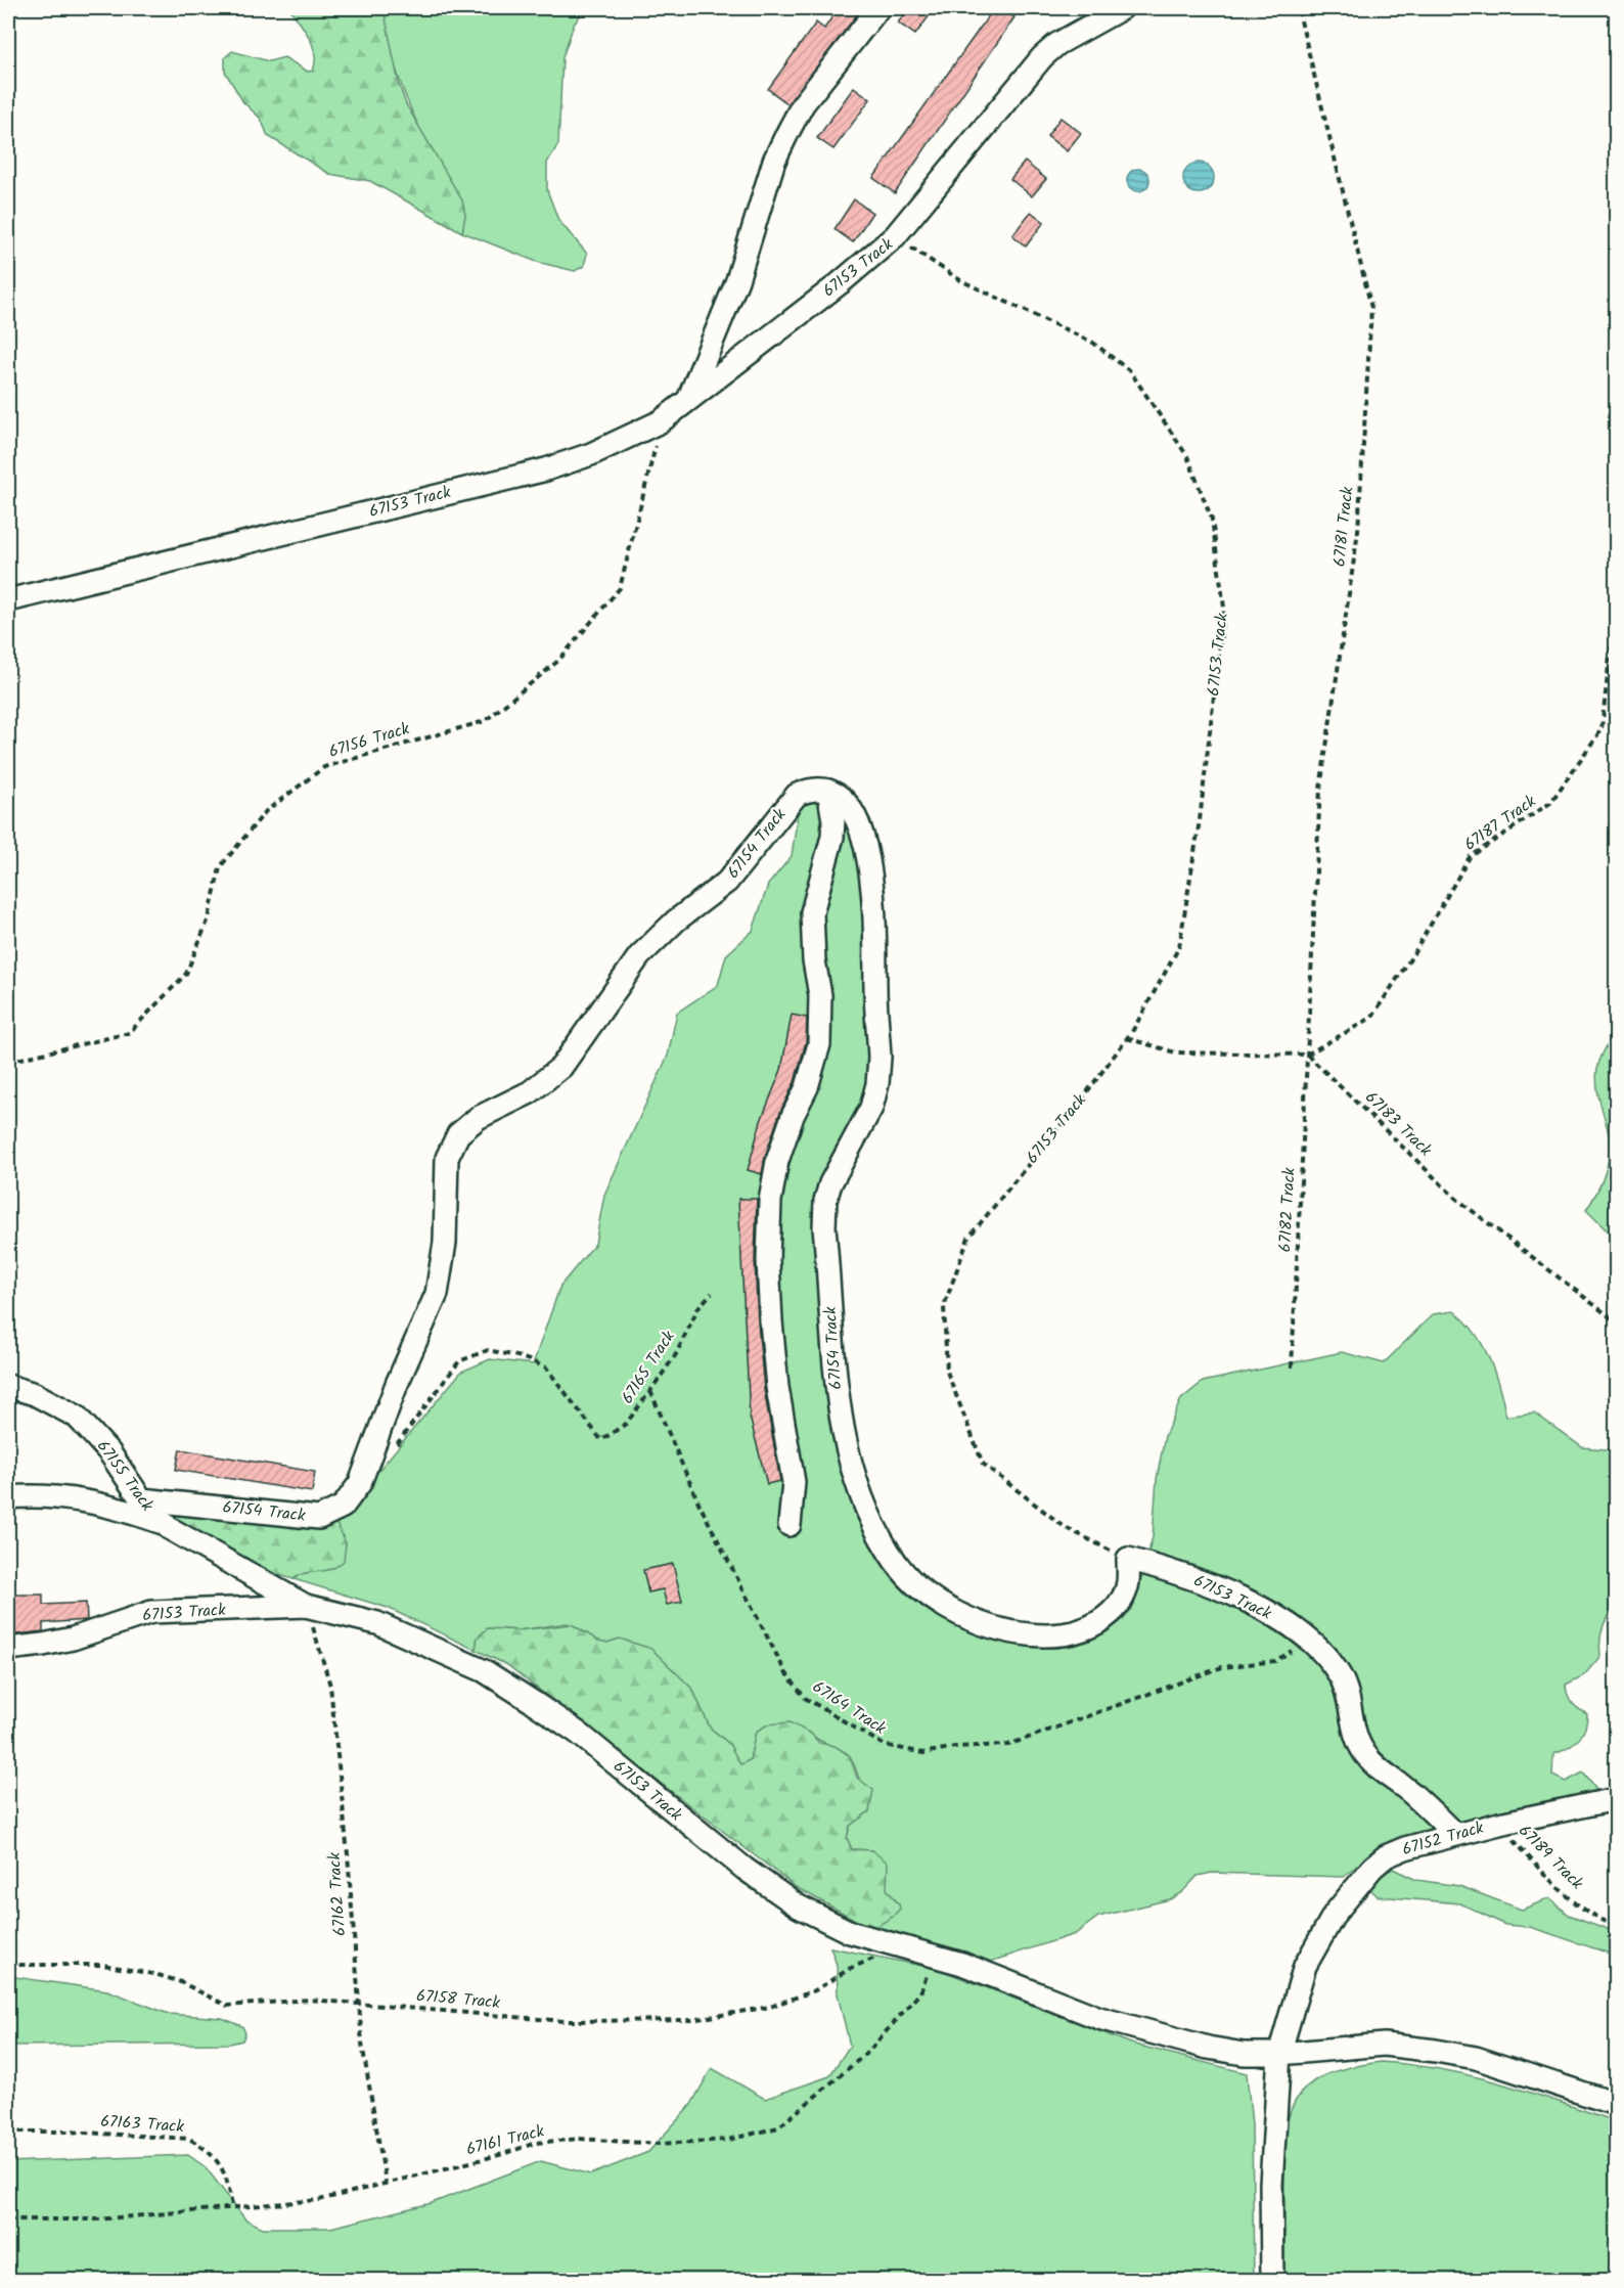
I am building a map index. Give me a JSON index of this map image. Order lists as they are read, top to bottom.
{
  "streets": {
    "street": [
      "67153 Track",
      "67154 Track",
      "67155 Track",
      "67152 Track"
    ],
    "path": [
      "67181 Track",
      "67156 Track",
      "67187 Track",
      "67183 Track",
      "67182 Track",
      "67165 Track",
      "67164 Track",
      "67189 Track",
      "67162 Track",
      "67158 Track",
      "67163 Track",
      "67161 Track"
    ]
  },
  "crossings": [
    ["67153 Track", "67156 Track"],
    ["67153 Track", "67154 Track"],
    ["67153 Track", "67155 Track"],
    ["67153 Track", "67164 Track"],
    ["67153 Track", "67152 Track"],
    ["67153 Track", "67162 Track"],
    ["67153 Track", "67158 Track"],
    ["67153 Track", "67161 Track"],
    ["67181 Track", "67187 Track"],
    ["67181 Track", "67183 Track"],
    ["67181 Track", "67182 Track"],
    ["67187 Track", "67183 Track"],
    ["67187 Track", "67182 Track"],
    ["67154 Track", "67155 Track"],
    ["67183 Track", "67182 Track"],
    ["67165 Track", "67164 Track"],
    ["67155 Track", "67162 Track"],
    ["67152 Track", "67189 Track"],
    ["67162 Track", "67158 Track"],
    ["67162 Track", "67161 Track"],
    ["67163 Track", "67161 Track"]
  ]
}
